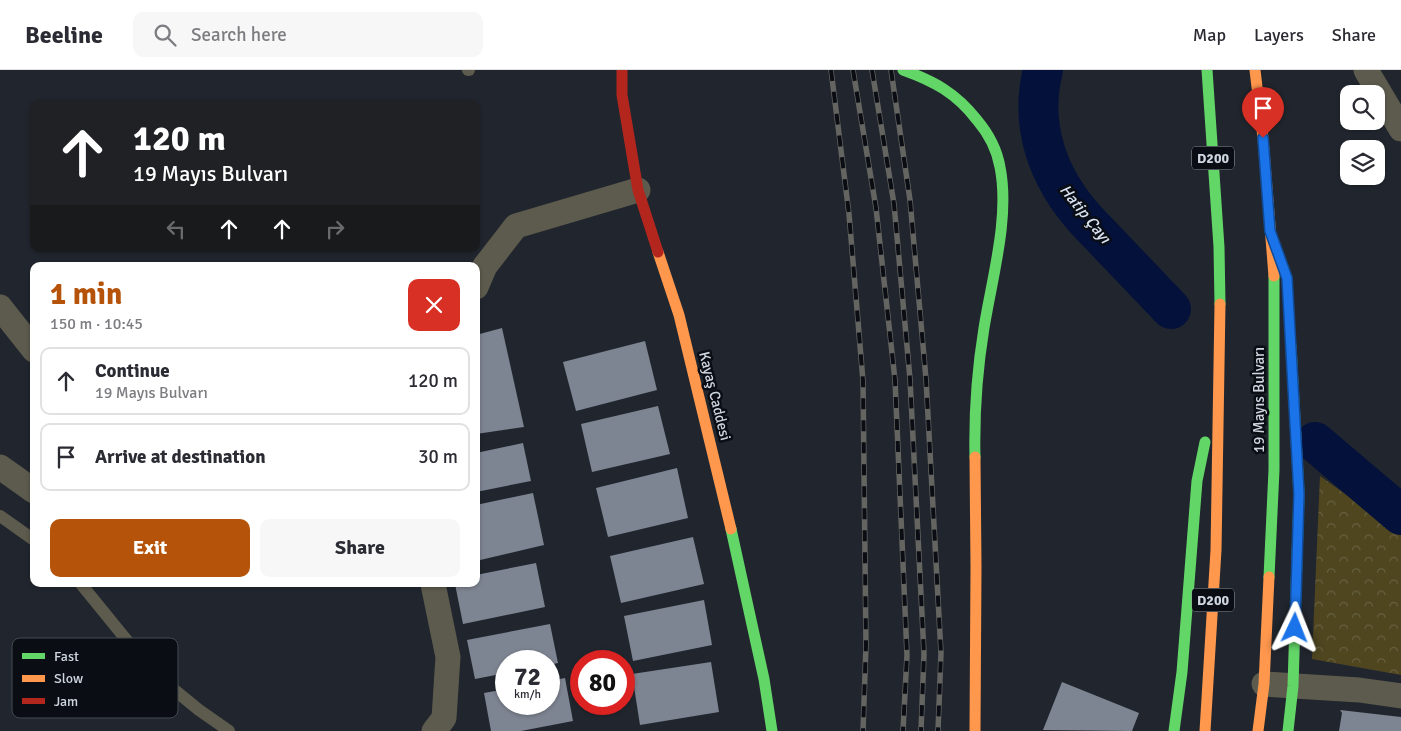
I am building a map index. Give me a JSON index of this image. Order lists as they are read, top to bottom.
{
  "streets": {
    "main road": ["D200", "Kayaş Caddesi", "19 Mayıs Bulvarı"]
  },
  "water": ["Hatip Çayı"],
  "legend": ["Fast", "Slow", "Jam"],
  "page": {
    "header": "Beeline",
    "search": "Search here",
    "nav": ["Map", "Layers", "Share"],
    "turn": ["120 m", "19 Mayıs Bulvarı"],
    "heading": ["1 min", "150 m · 10:45"],
    "list": [
      {
        "name": "Continue",
        "note": "19 Mayıs Bulvarı",
        "value": "120 m"
      },
      {
        "name": "Arrive at destination",
        "value": "30 m"
      }
    ],
    "buttons": ["Exit", "Share"],
    "speed": "72 km/h",
    "limit": "80"
  }
}
